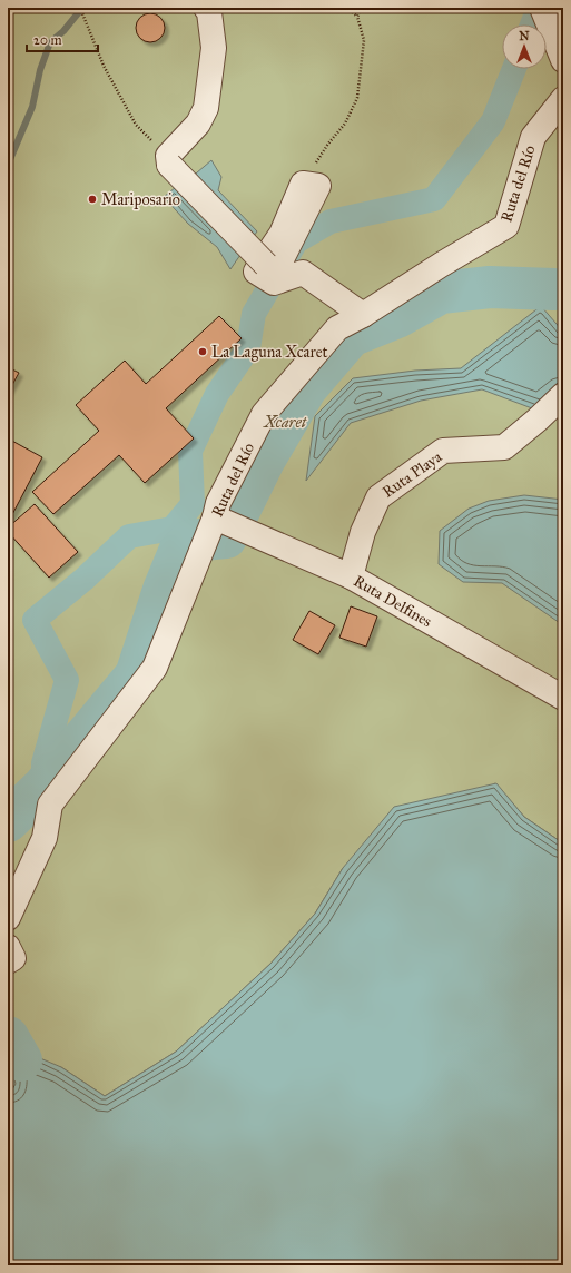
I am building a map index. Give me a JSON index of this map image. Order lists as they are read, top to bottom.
{
  "streets": {
    "street": ["Ruta del Río", "Ruta Playa", "Ruta Delfines"]
  },
  "crossings": [
    ["Ruta del Río", "Ruta Delfines"],
    ["Ruta Playa", "Ruta Delfines"]
  ],
  "parks": ["Xcaret"],
  "places": ["Mariposario", "La Laguna Xcaret"],
  "scale_bar": "20 m",
  "north": "top"
}
